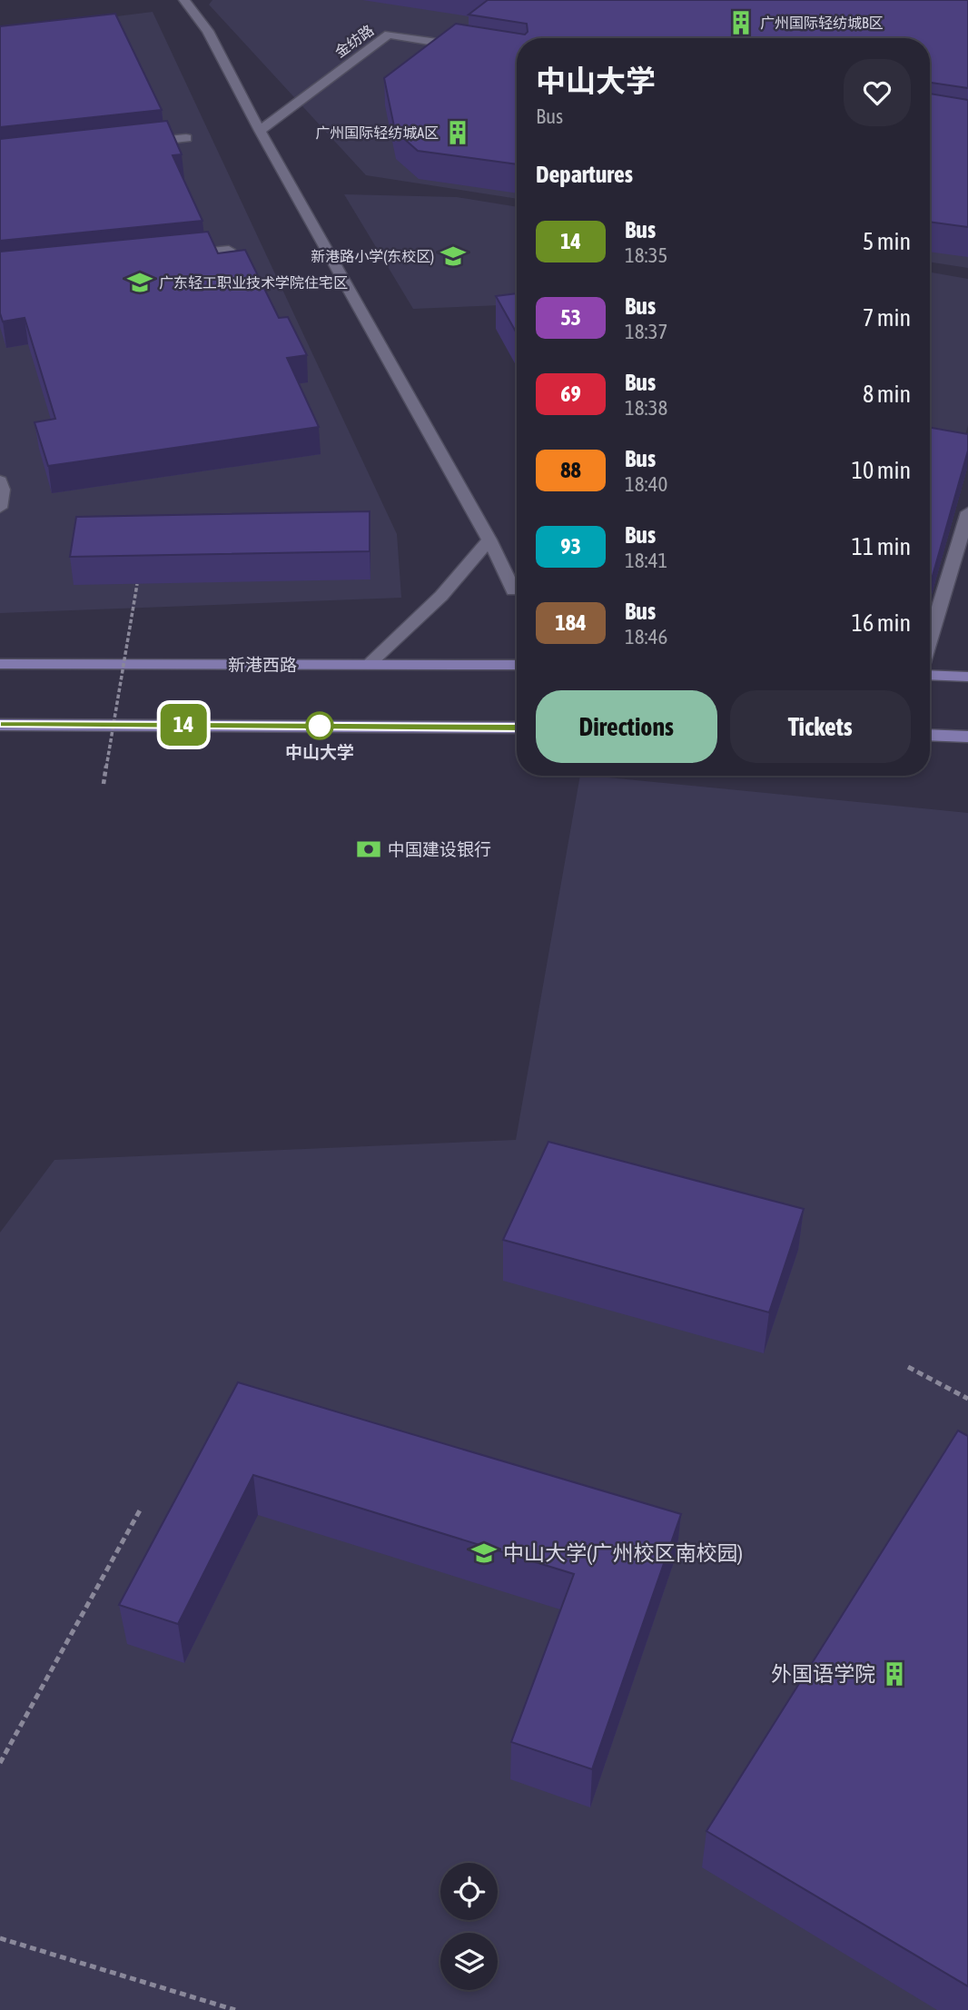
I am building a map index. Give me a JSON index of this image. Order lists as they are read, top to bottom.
{
  "streets": {
    "main road": ["新港西路"],
    "street": ["金纺路"]
  },
  "places": {
    "building": ["广州国际轻纺城B区", "广州国际轻纺城A区", "外国语学院"],
    "school or university": ["新港路小学(东校区)", "广东轻工职业技术学院住宅区", "中山大学(广州校区南校园)"],
    "other": ["中山大学"],
    "bank": ["中国建设银行"]
  },
  "lines": ["bus line 14"],
  "page": {
    "on_map": "14",
    "heading": [
      ["中山大学", "Bus"],
      "Departures"
    ],
    "list": [
      {
        "mark": "14",
        "name": "Bus",
        "note": "18:35",
        "value": "5 min"
      },
      {
        "mark": "53",
        "name": "Bus",
        "note": "18:37",
        "value": "7 min"
      },
      {
        "mark": "69",
        "name": "Bus",
        "note": "18:38",
        "value": "8 min"
      },
      {
        "mark": "88",
        "name": "Bus",
        "note": "18:40",
        "value": "10 min"
      },
      {
        "mark": "93",
        "name": "Bus",
        "note": "18:41",
        "value": "11 min"
      },
      {
        "mark": "184",
        "name": "Bus",
        "note": "18:46",
        "value": "16 min"
      }
    ],
    "buttons": ["Directions", "Tickets"]
  }
}
